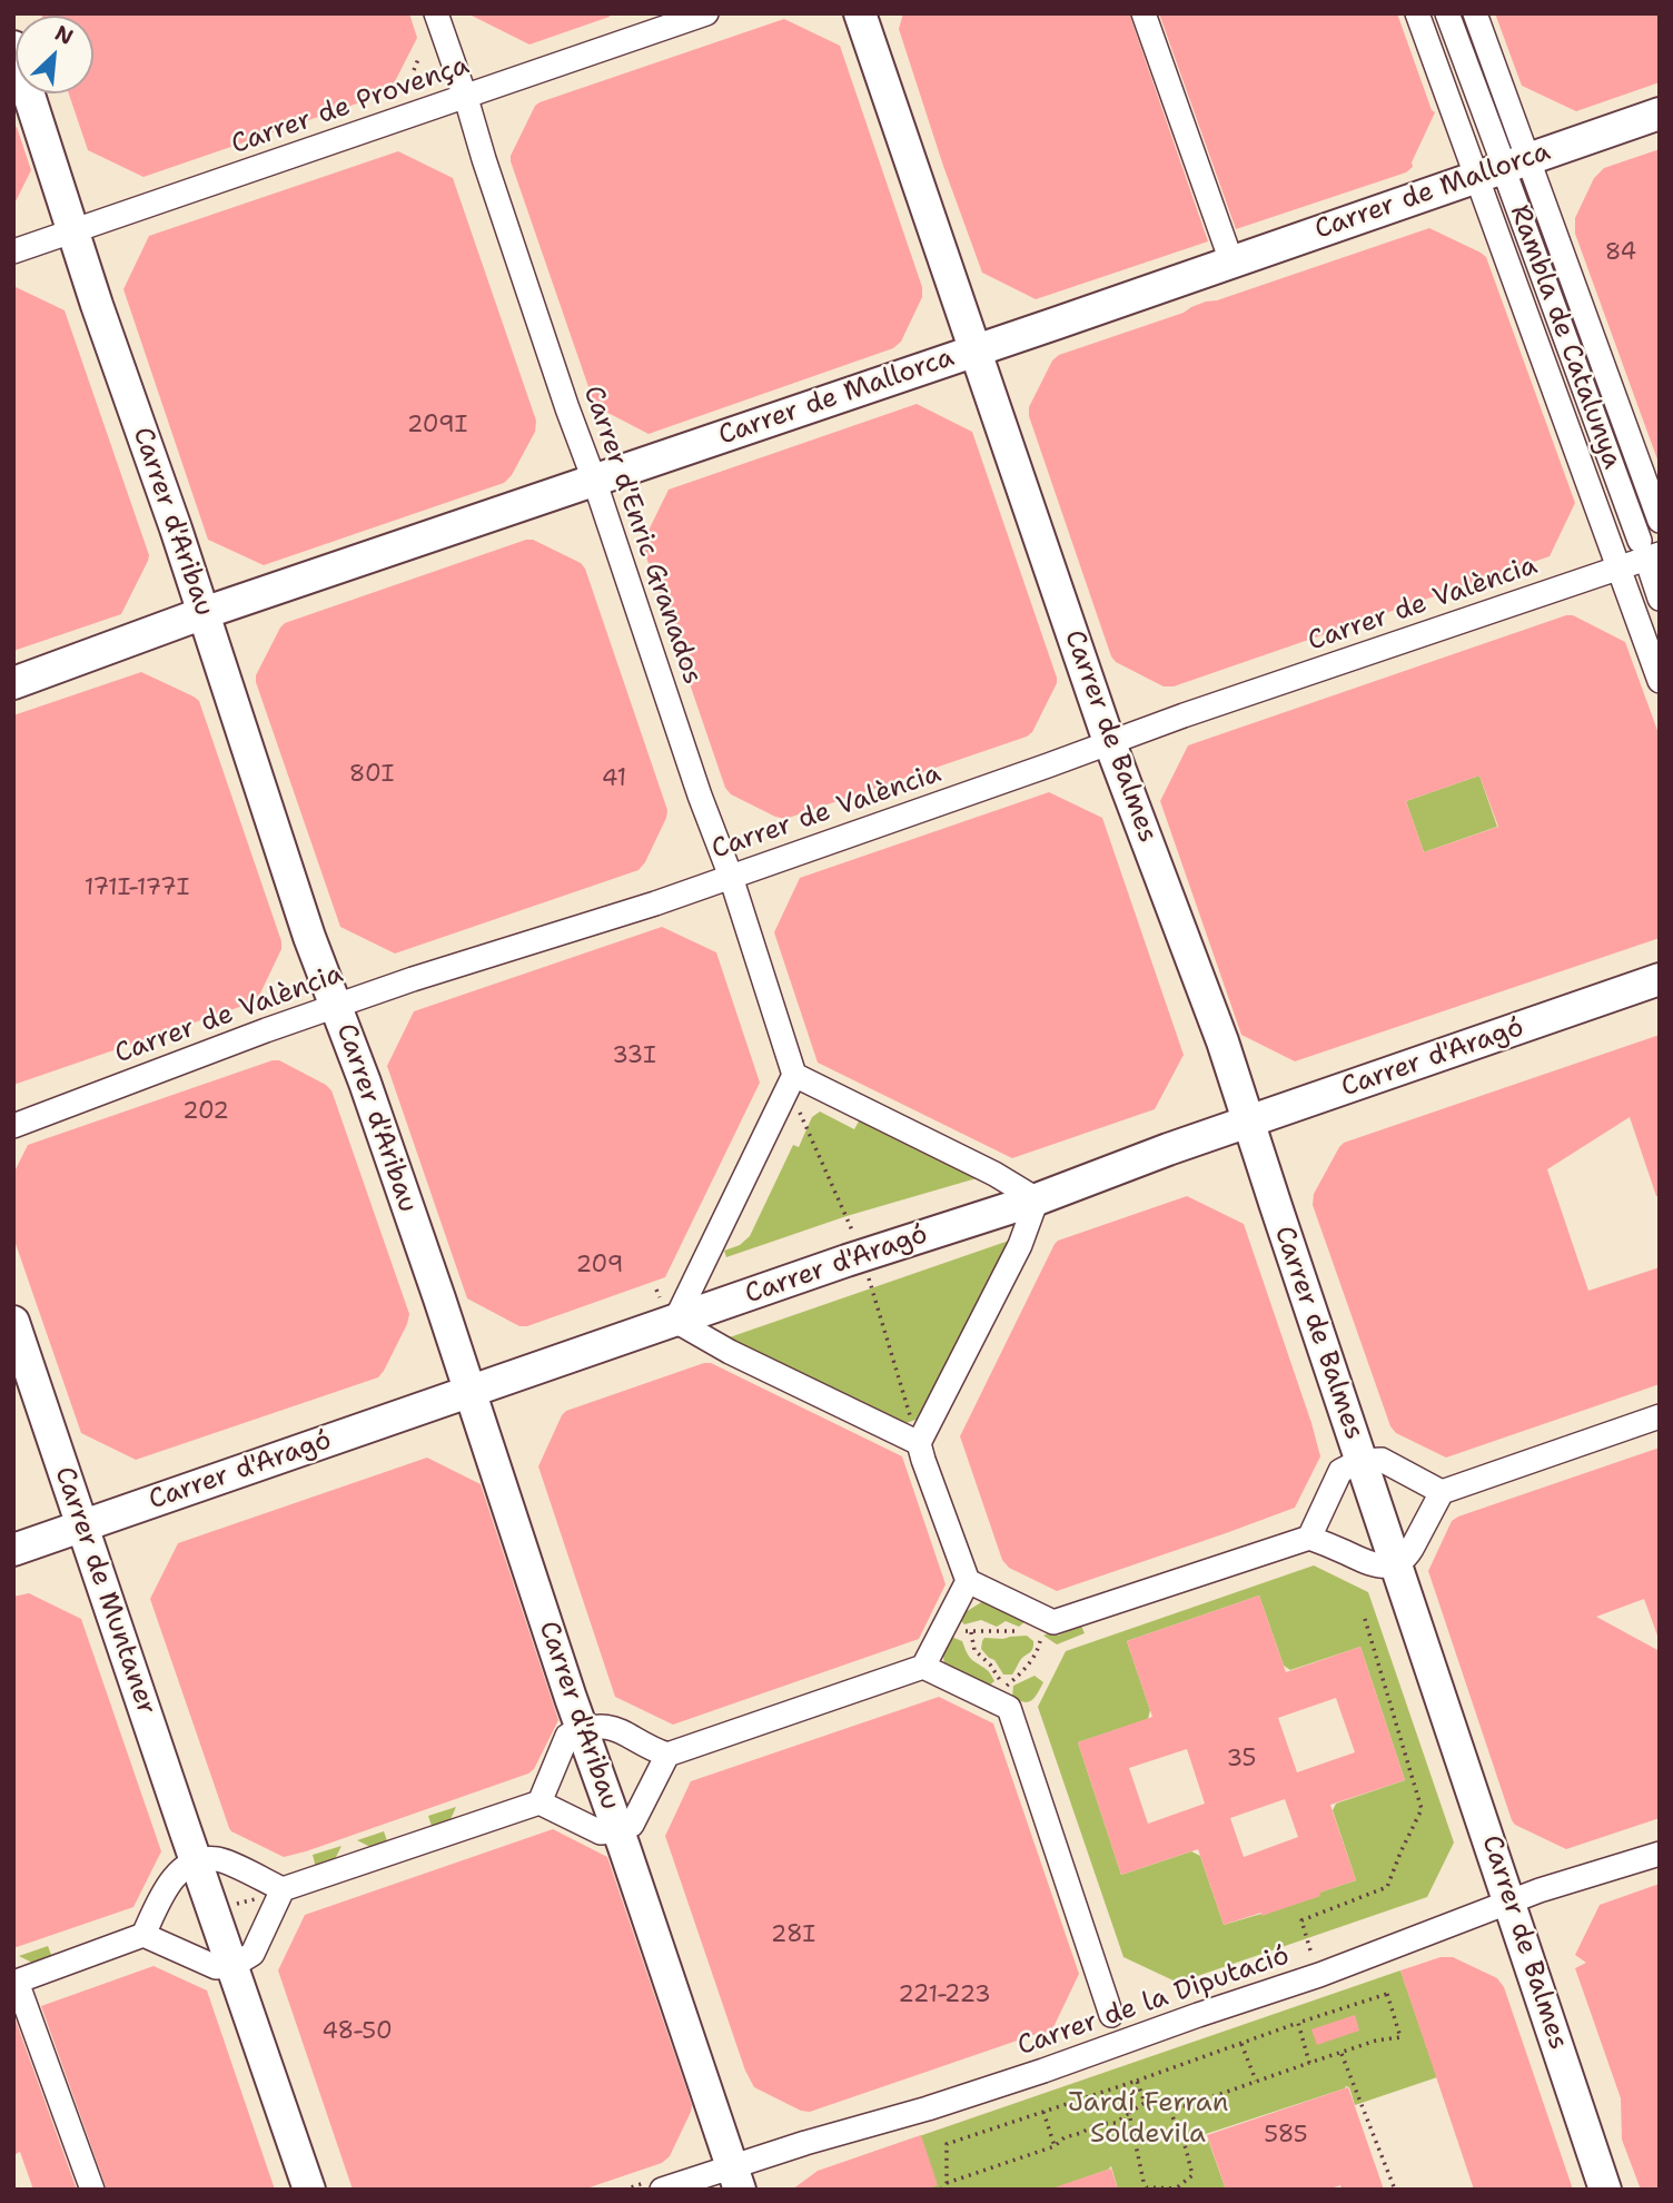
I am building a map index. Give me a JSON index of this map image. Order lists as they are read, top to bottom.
{
  "streets": {
    "main road": [
      "Carrer de Mallorca",
      "Carrer d'Aribau",
      "Carrer de Balmes",
      "Carrer d'Aragó",
      "Carrer de Muntaner"
    ],
    "street": [
      "Carrer de Provença",
      "Rambla de Catalunya",
      "Carrer d'Enric Granados",
      "Carrer de València",
      "Carrer de la Diputació"
    ]
  },
  "crossings": [
    ["Carrer de Provença", "Carrer d'Aribau"],
    ["Carrer de Provença", "Carrer d'Enric Granados"],
    ["Carrer de Mallorca", "Rambla de Catalunya"],
    ["Carrer de Mallorca", "Carrer d'Aribau"],
    ["Carrer de Mallorca", "Carrer d'Enric Granados"],
    ["Carrer de Mallorca", "Carrer de Balmes"],
    ["Rambla de Catalunya", "Carrer de València"],
    ["Carrer d'Aribau", "Carrer de València"],
    ["Carrer d'Aribau", "Carrer d'Aragó"],
    ["Carrer d'Aribau", "Carrer de la Diputació"],
    ["Carrer d'Enric Granados", "Carrer de València"],
    ["Carrer de València", "Carrer de Balmes"],
    ["Carrer de Balmes", "Carrer d'Aragó"],
    ["Carrer de Balmes", "Carrer de la Diputació"],
    ["Carrer d'Aragó", "Carrer de Muntaner"]
  ],
  "parks": ["Jardí Ferran Soldevila"],
  "house_numbers": [
    "84",
    "209I",
    "80I",
    "41",
    "171I-177I",
    "33I",
    "202",
    "209",
    "35",
    "28I",
    "221-223",
    "48-50",
    "585"
  ],
  "north": "top right"
}
